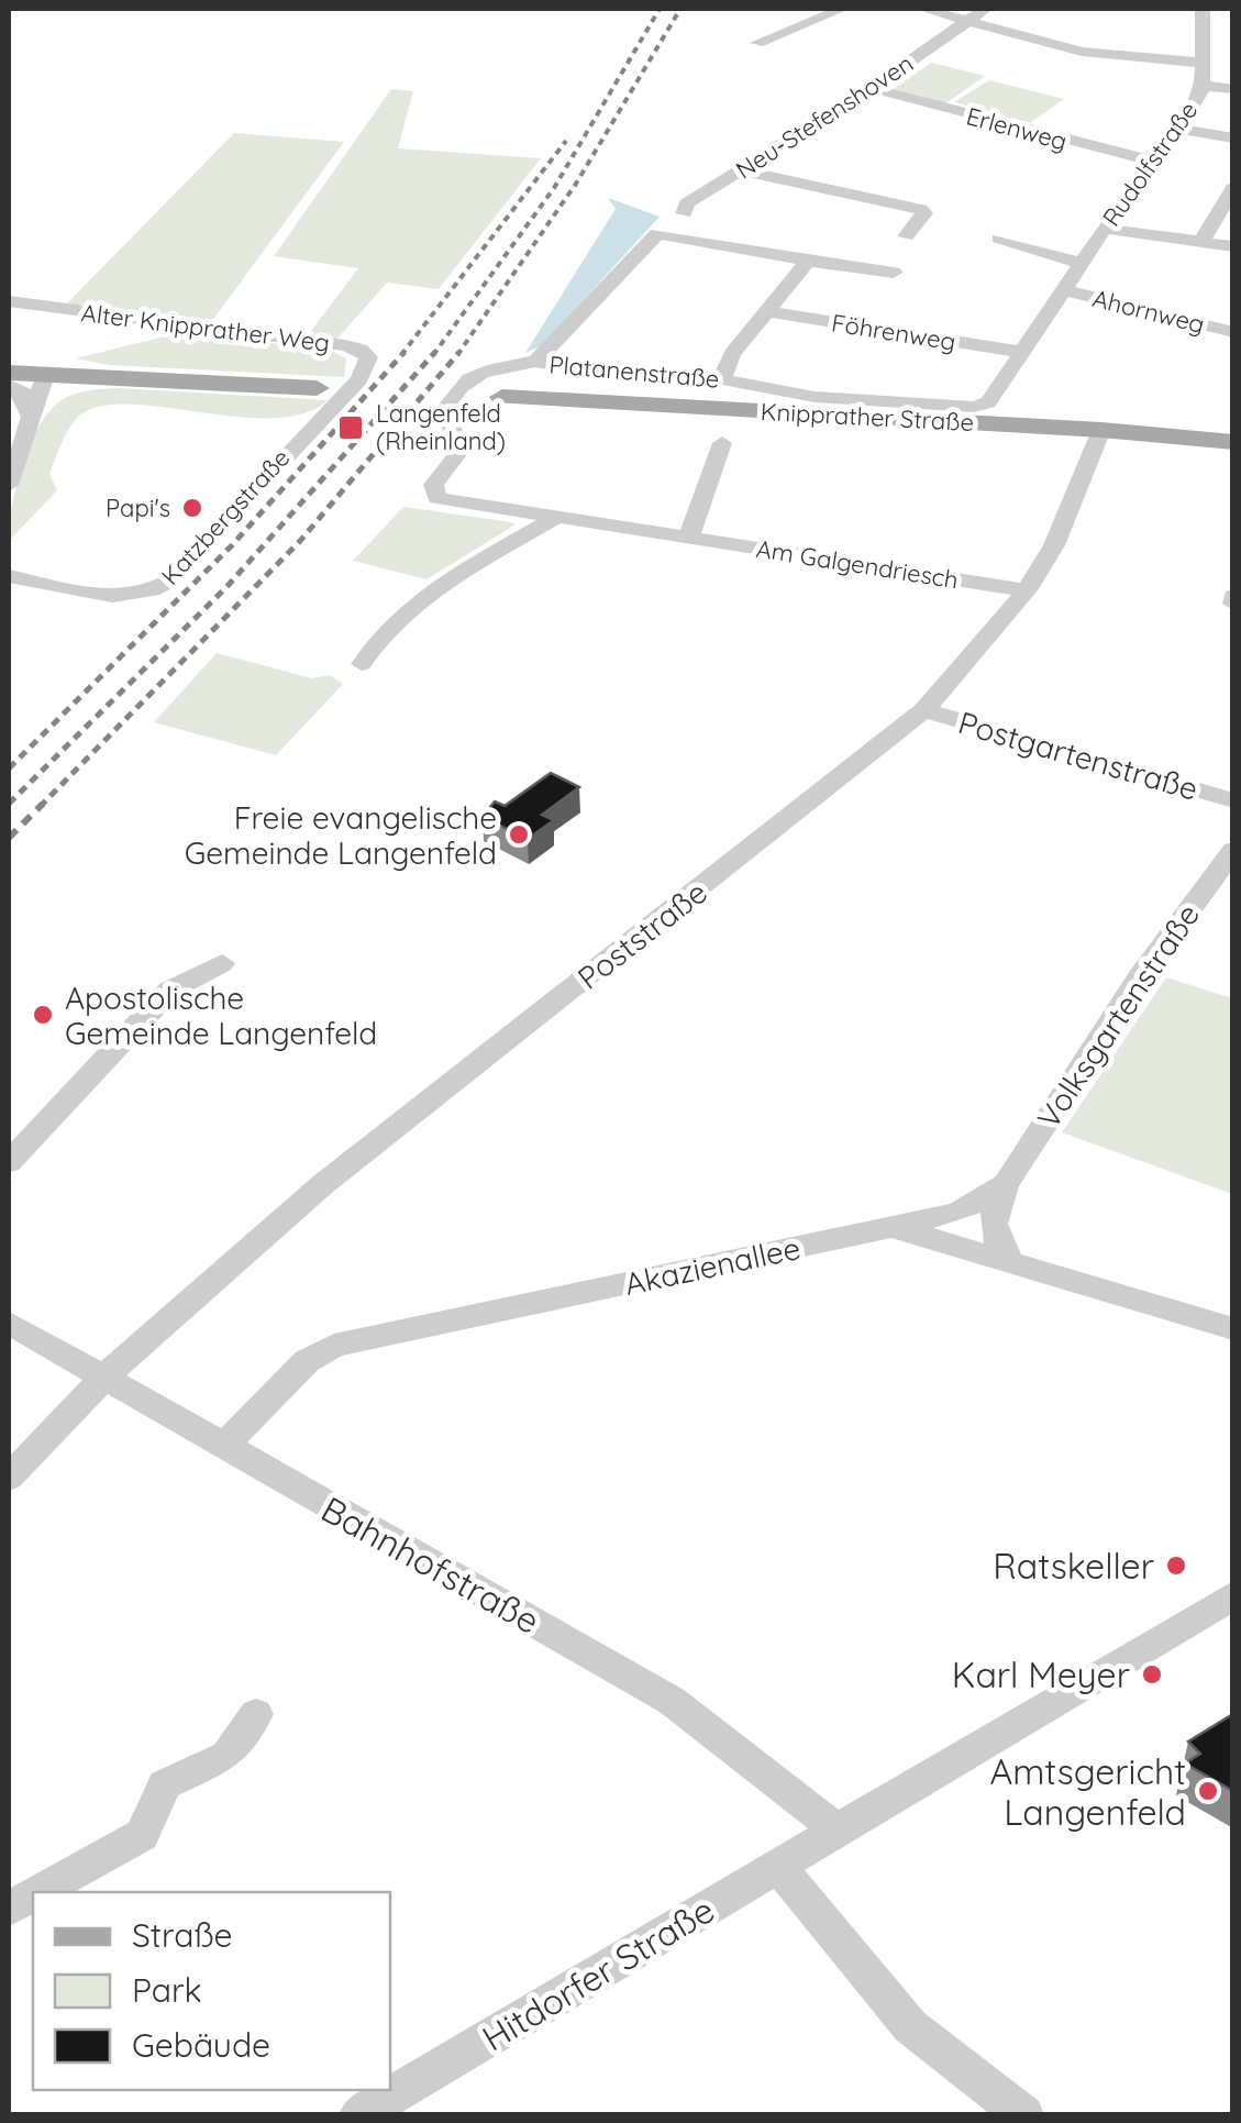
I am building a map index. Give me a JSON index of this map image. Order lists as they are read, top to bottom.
{
  "streets": {
    "main road": ["Knipprather Straße"],
    "street": [
      "Neu-Stefenshoven",
      "Erlenweg",
      "Rudolfstraße",
      "Ahornweg",
      "Alter Knipprather Weg",
      "Föhrenweg",
      "Platanenstraße",
      "Katzbergstraße",
      "Am Galgendriesch",
      "Postgartenstraße",
      "Poststraße",
      "Volksgartenstraße",
      "Akazienallee",
      "Bahnhofstraße",
      "Hitdorfer Straße"
    ]
  },
  "crossings": [
    ["Erlenweg", "Rudolfstraße"],
    ["Rudolfstraße", "Ahornweg"],
    ["Rudolfstraße", "Platanenstraße"],
    ["Ahornweg", "Platanenstraße"],
    ["Alter Knipprather Weg", "Katzbergstraße"],
    ["Föhrenweg", "Platanenstraße"],
    ["Platanenstraße", "Am Galgendriesch"],
    ["Knipprather Straße", "Poststraße"],
    ["Am Galgendriesch", "Poststraße"],
    ["Postgartenstraße", "Poststraße"],
    ["Poststraße", "Bahnhofstraße"],
    ["Volksgartenstraße", "Akazienallee"],
    ["Akazienallee", "Bahnhofstraße"],
    ["Bahnhofstraße", "Hitdorfer Straße"]
  ],
  "places": {
    "transit": ["Langenfeld (Rheinland)"],
    "other": [
      "Papi's",
      "Freie evangelische Gemeinde Langenfeld",
      "Apostolische Gemeinde Langenfeld",
      "Ratskeller",
      "Karl Meyer",
      "Amtsgericht Langenfeld"
    ]
  },
  "legend": ["Straße", "Park", "Gebäude"]
}
